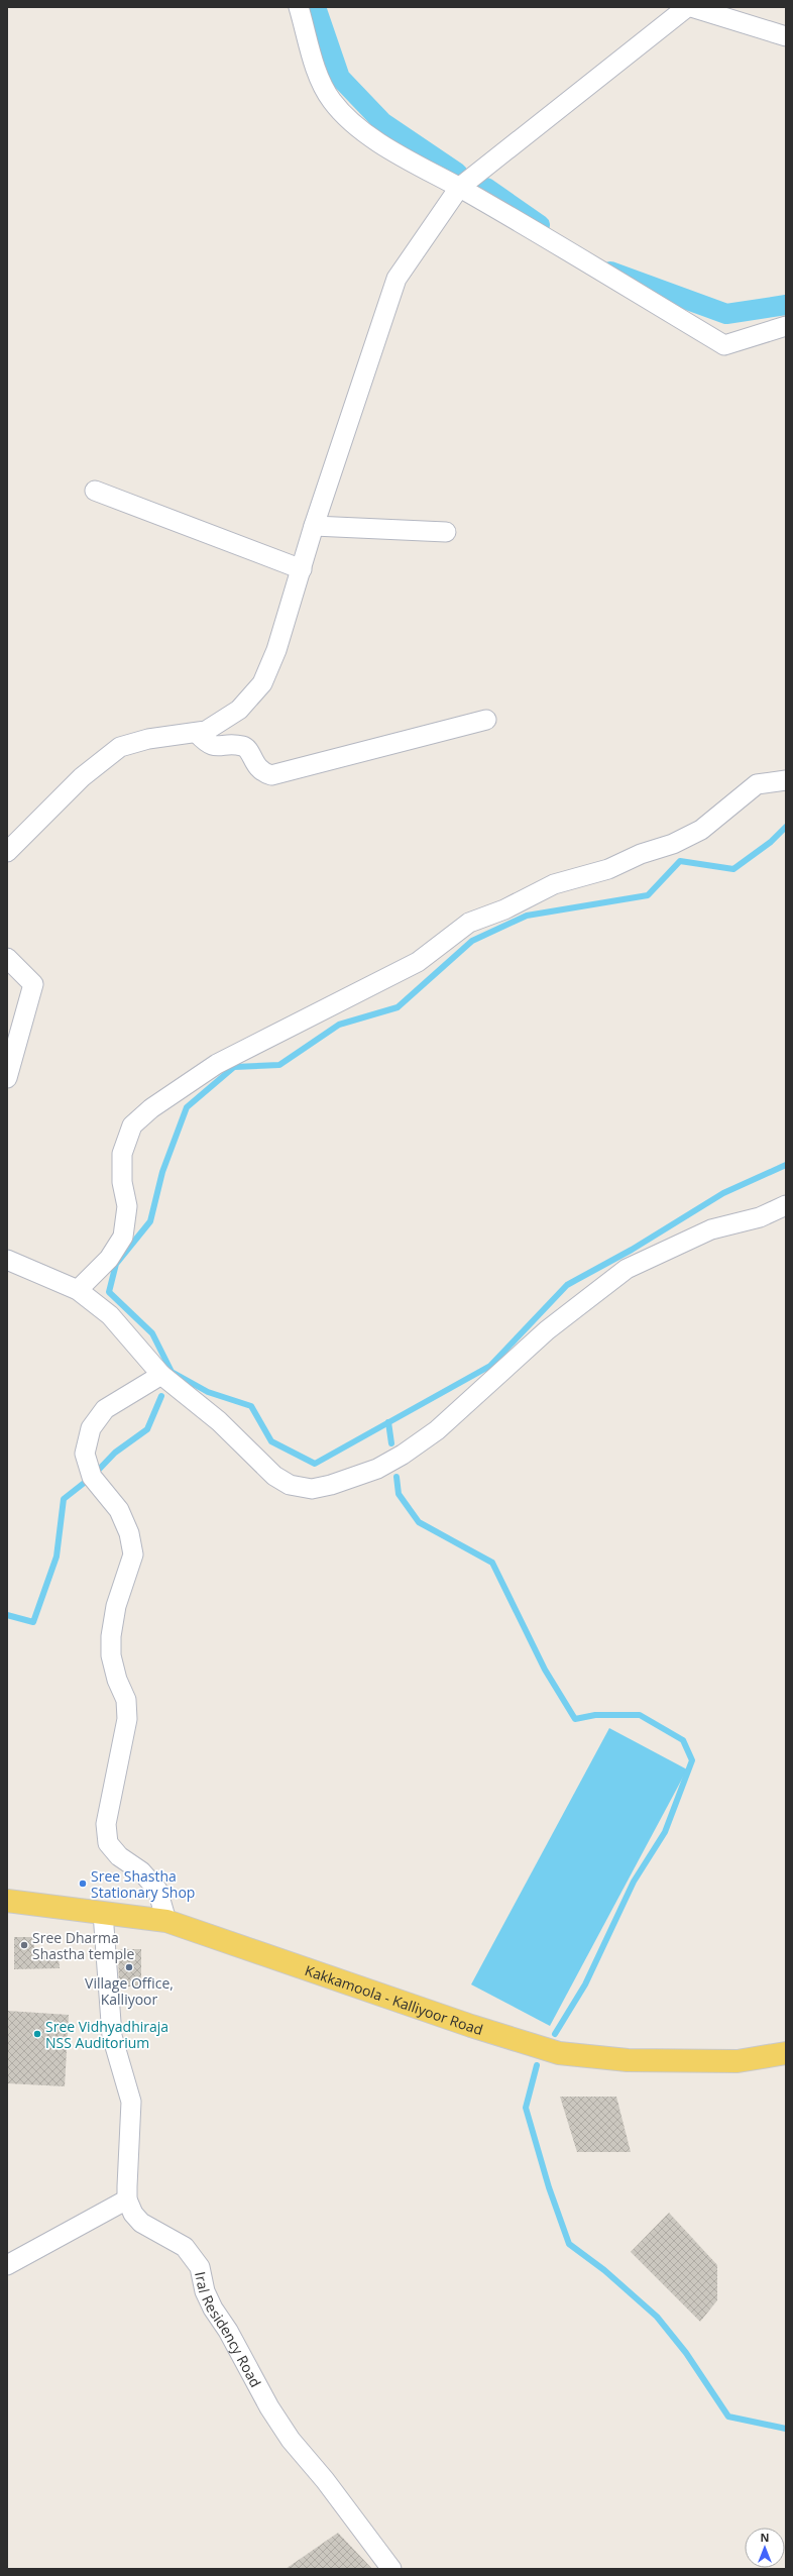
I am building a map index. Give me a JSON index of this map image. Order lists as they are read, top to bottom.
{
  "streets": {
    "main road": ["Kakkamoola - Kalliyoor Road"],
    "street": ["Iral Residency Road"]
  },
  "crossings": [
    ["Kakkamoola - Kalliyoor Road", "Iral Residency Road"]
  ],
  "places": [
    "Sree Shastha Stationary Shop",
    "Sree Dharma Shastha temple",
    "Village Office, Kalliyoor",
    "Sree Vidhyadhiraja NSS Auditorium"
  ],
  "north": "top"
}
